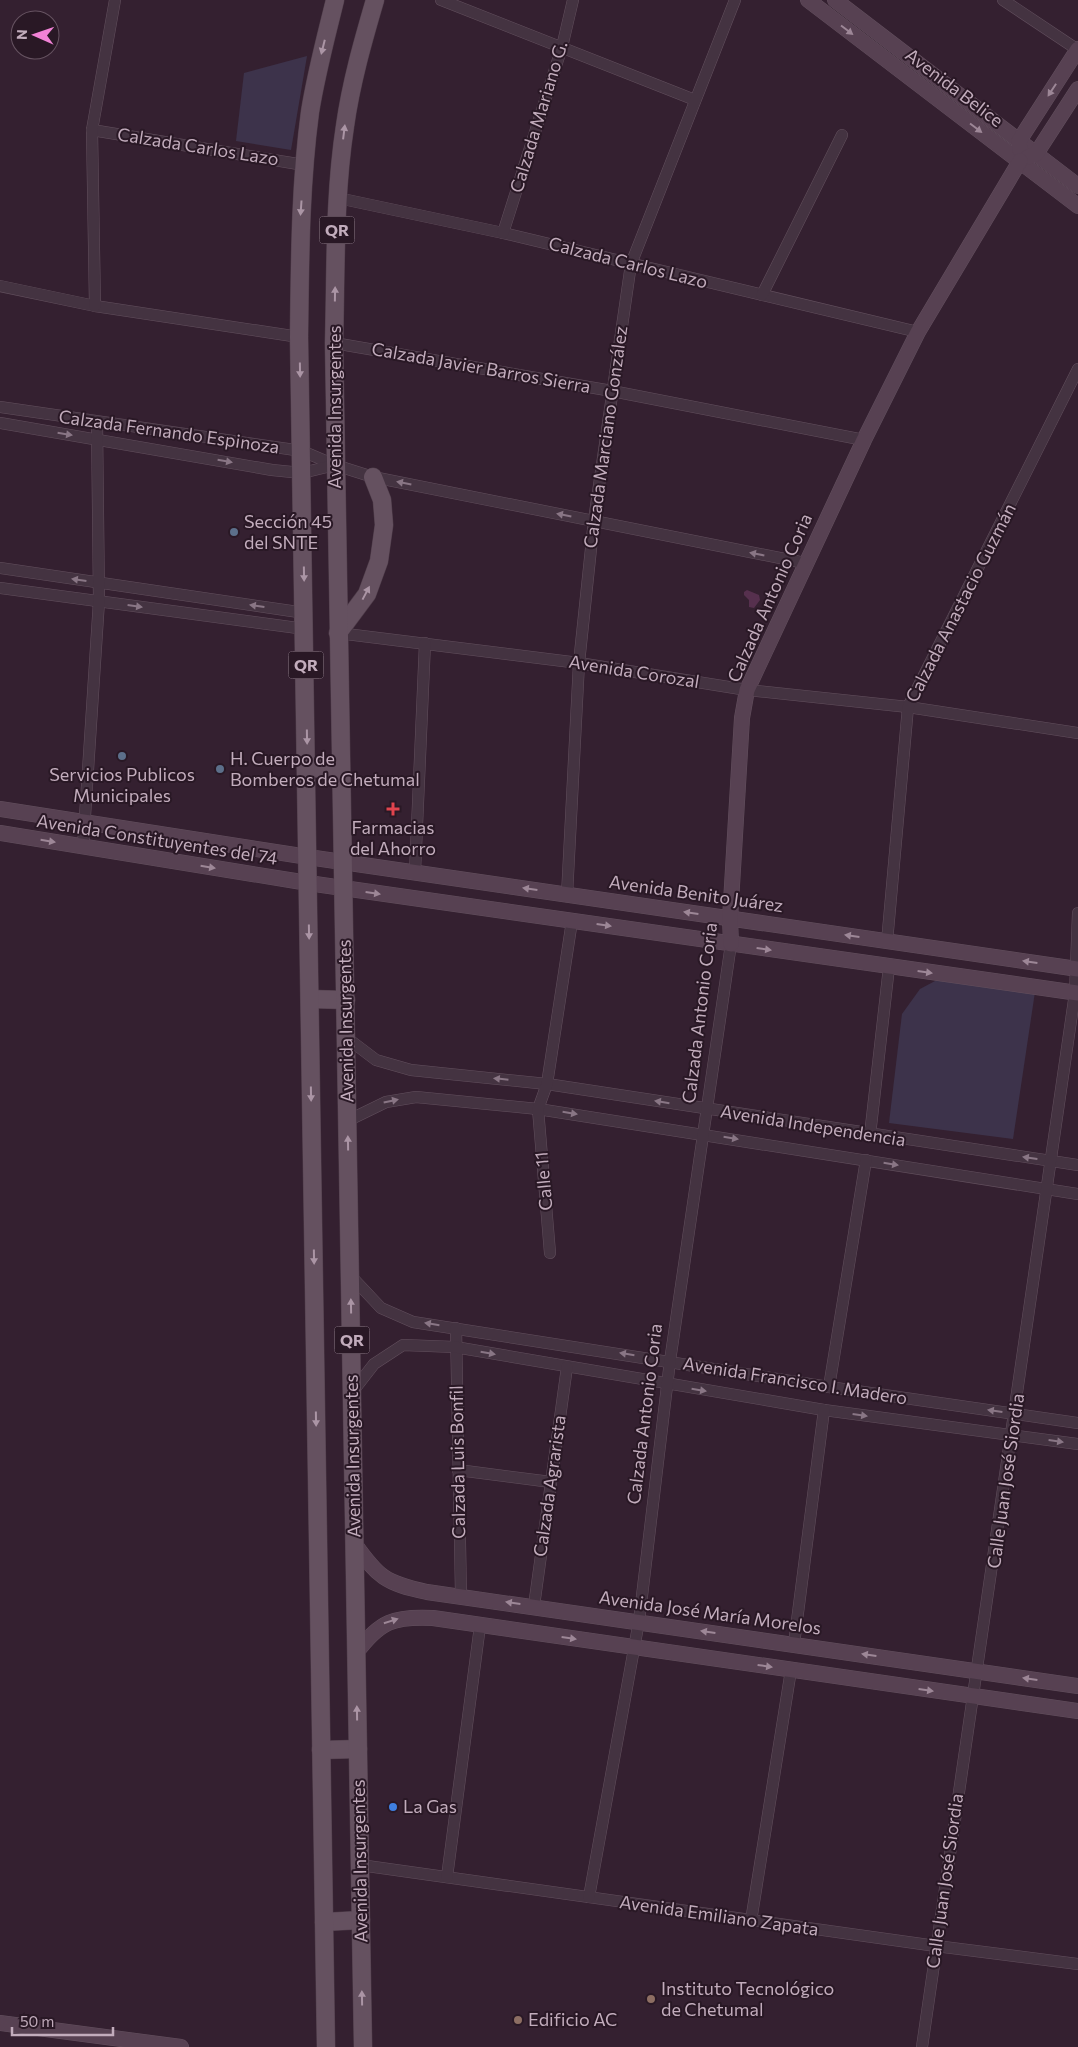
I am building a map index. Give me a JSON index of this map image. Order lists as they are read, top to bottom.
{
  "streets": {
    "main road": [
      "Avenida Belice",
      "QR",
      "Avenida Insurgentes",
      "Calzada Antonio Coria",
      "Avenida Constituyentes del 74",
      "Avenida Benito Juárez",
      "Avenida José María Morelos"
    ],
    "street": [
      "Calzada Mariano G.",
      "Calzada Carlos Lazo",
      "Calzada Javier Barros Sierra",
      "Calzada Fernando Espinoza",
      "Calzada Marciano González",
      "Calzada Anastacio Guzmán",
      "Avenida Corozal",
      "Avenida Independencia",
      "Calle 11",
      "Avenida Francisco I. Madero",
      "Calzada Luis Bonfil",
      "Calle Juan José Siordia",
      "Calzada Agrarista",
      "Avenida Emiliano Zapata"
    ]
  },
  "crossings": [
    ["Avenida Belice", "Calzada Antonio Coria"],
    ["Calzada Mariano G.", "Calzada Carlos Lazo"],
    ["Calzada Carlos Lazo", "Avenida Insurgentes"],
    ["Calzada Carlos Lazo", "Calzada Marciano González"],
    ["Calzada Carlos Lazo", "Calzada Antonio Coria"],
    ["Calzada Javier Barros Sierra", "Avenida Insurgentes"],
    ["Calzada Javier Barros Sierra", "Calzada Marciano González"],
    ["Calzada Javier Barros Sierra", "Calzada Antonio Coria"],
    ["Avenida Insurgentes", "Calzada Fernando Espinoza"],
    ["Avenida Insurgentes", "Avenida Corozal"],
    ["Avenida Insurgentes", "Avenida Constituyentes del 74"],
    ["Avenida Insurgentes", "Avenida Benito Juárez"],
    ["Avenida Insurgentes", "Avenida Independencia"],
    ["Avenida Insurgentes", "Avenida Francisco I. Madero"],
    ["Avenida Insurgentes", "Avenida José María Morelos"],
    ["Avenida Insurgentes", "Avenida Emiliano Zapata"],
    ["Calzada Fernando Espinoza", "Calzada Marciano González"],
    ["Calzada Fernando Espinoza", "Calzada Antonio Coria"],
    ["Calzada Marciano González", "Avenida Corozal"],
    ["Calzada Marciano González", "Avenida Benito Juárez"],
    ["Calzada Antonio Coria", "Avenida Corozal"],
    ["Calzada Antonio Coria", "Avenida Benito Juárez"],
    ["Calzada Antonio Coria", "Avenida Independencia"],
    ["Calzada Antonio Coria", "Avenida Francisco I. Madero"],
    ["Calzada Antonio Coria", "Avenida José María Morelos"],
    ["Calzada Antonio Coria", "Avenida Emiliano Zapata"],
    ["Calzada Anastacio Guzmán", "Avenida Corozal"],
    ["Calzada Anastacio Guzmán", "Avenida Benito Juárez"],
    ["Avenida Constituyentes del 74", "Avenida Benito Juárez"],
    ["Avenida Benito Juárez", "Calle Juan José Siordia"],
    ["Avenida Independencia", "Calle 11"],
    ["Avenida Independencia", "Calle Juan José Siordia"],
    ["Avenida Francisco I. Madero", "Calzada Luis Bonfil"],
    ["Avenida Francisco I. Madero", "Calle Juan José Siordia"],
    ["Avenida Francisco I. Madero", "Calzada Agrarista"],
    ["Calzada Luis Bonfil", "Avenida José María Morelos"],
    ["Calle Juan José Siordia", "Avenida José María Morelos"],
    ["Calle Juan José Siordia", "Avenida Emiliano Zapata"],
    ["Calzada Agrarista", "Avenida José María Morelos"]
  ],
  "places": {
    "other": [
      "Sección 45 del SNTE",
      "Servicios Publicos Municipales",
      "H. Cuerpo de Bomberos de Chetumal",
      "La Gas",
      "Instituto Tecnológico de Chetumal",
      "Edificio AC"
    ],
    "health": ["Farmacias del Ahorro"]
  },
  "scale_bar": "50 m",
  "north": "left"
}
